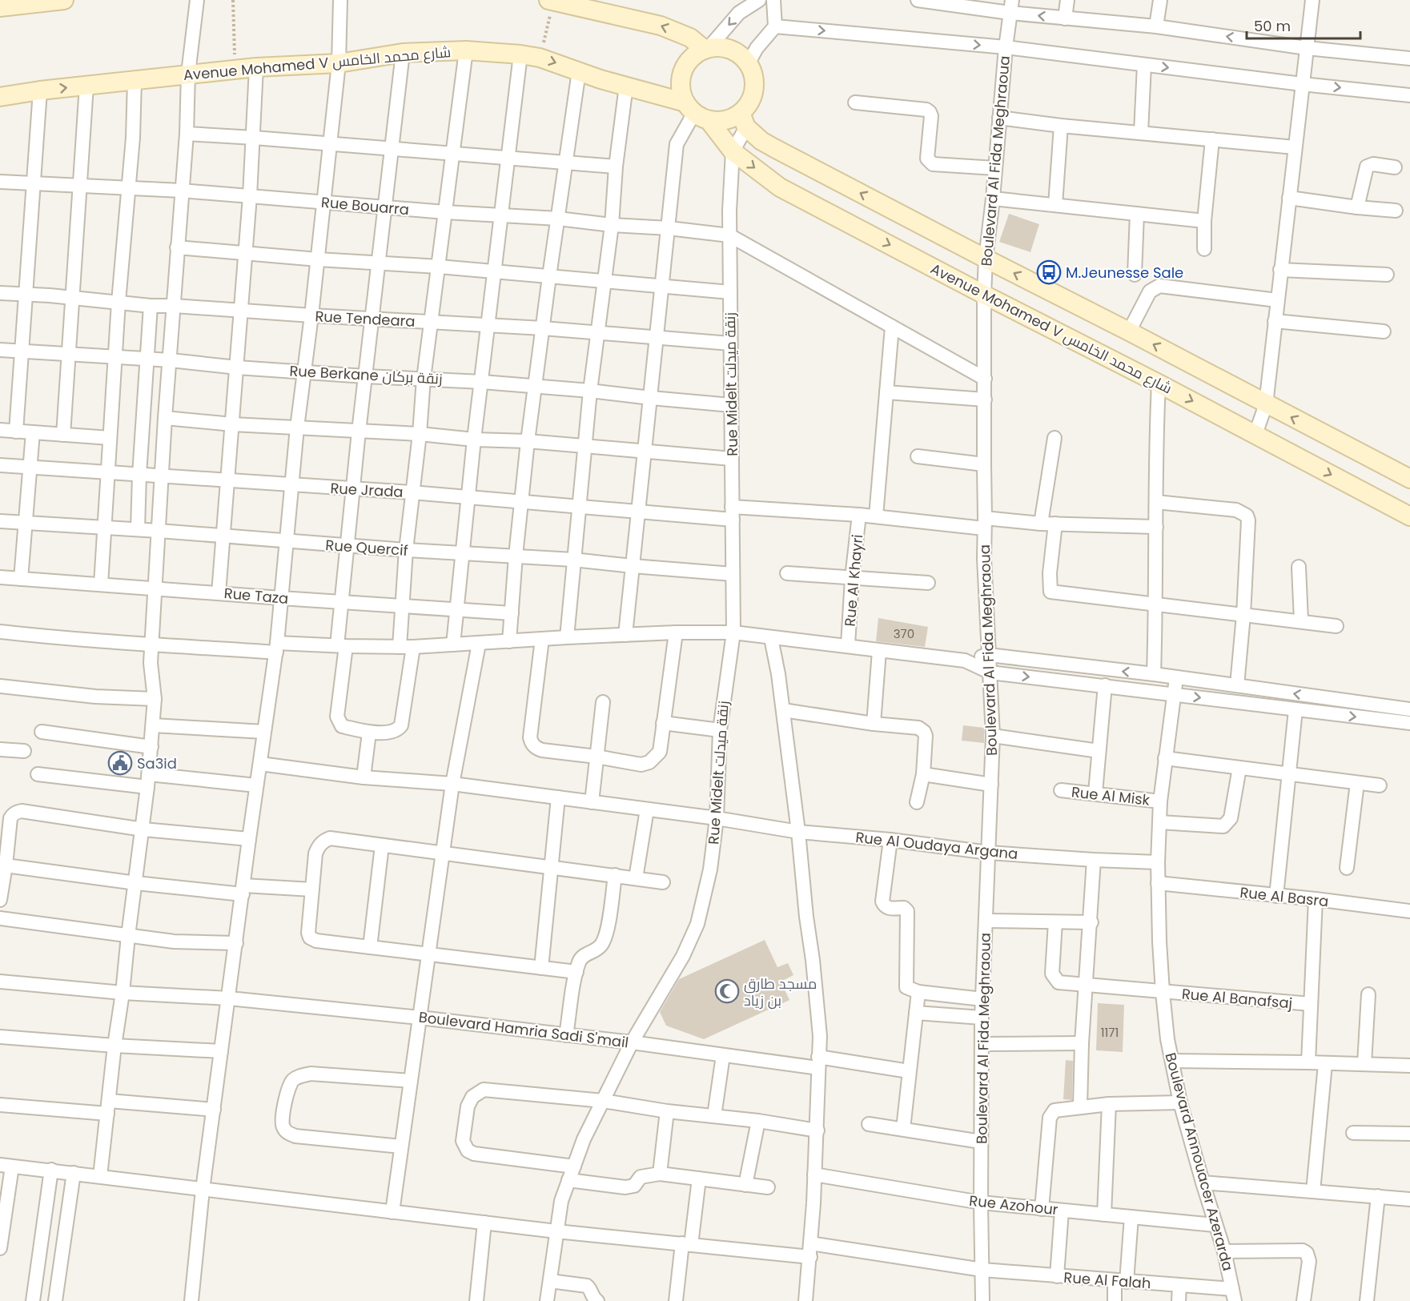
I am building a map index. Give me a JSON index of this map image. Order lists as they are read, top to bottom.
{
  "streets": {
    "street": [
      "Avenue Mohamed V شارع محمد الخامس",
      "Boulevard Al Fida Meghraoua",
      "Rue Bouarra",
      "Rue Tendeara",
      "Rue Berkane زنقة بركان",
      "Rue Midelt زنقة ميدلت",
      "Rue Jrada",
      "Rue Quercif",
      "Rue Al Khayri",
      "Rue Taza",
      "Rue Al Misk",
      "Rue Al Oudaya Argana",
      "Rue Al Basra",
      "Rue Al Banafsaj",
      "Boulevard Hamria Sadi S'mail",
      "Boulevard Annouacer Azerarda",
      "Rue Azohour",
      "Rue Al Falah"
    ]
  },
  "crossings": [
    ["Avenue Mohamed V شارع محمد الخامس", "Boulevard Al Fida Meghraoua"],
    ["Avenue Mohamed V شارع محمد الخامس", "Rue Midelt زنقة ميدلت"],
    ["Boulevard Al Fida Meghraoua", "Rue Jrada"],
    ["Boulevard Al Fida Meghraoua", "Rue Al Oudaya Argana"],
    ["Boulevard Al Fida Meghraoua", "Rue Azohour"],
    ["Boulevard Al Fida Meghraoua", "Rue Al Falah"],
    ["Rue Bouarra", "Rue Midelt زنقة ميدلت"],
    ["Rue Tendeara", "Rue Midelt زنقة ميدلت"],
    ["Rue Berkane زنقة بركان", "Rue Midelt زنقة ميدلت"],
    ["Rue Midelt زنقة ميدلت", "Rue Jrada"],
    ["Rue Midelt زنقة ميدلت", "Rue Quercif"],
    ["Rue Midelt زنقة ميدلت", "Rue Al Oudaya Argana"],
    ["Rue Midelt زنقة ميدلت", "Boulevard Hamria Sadi S'mail"],
    ["Rue Jrada", "Rue Al Khayri"],
    ["Rue Al Misk", "Boulevard Annouacer Azerarda"],
    ["Rue Al Oudaya Argana", "Boulevard Annouacer Azerarda"],
    ["Rue Al Basra", "Boulevard Annouacer Azerarda"],
    ["Rue Al Banafsaj", "Boulevard Annouacer Azerarda"],
    ["Boulevard Annouacer Azerarda", "Rue Azohour"],
    ["Boulevard Annouacer Azerarda", "Rue Al Falah"]
  ],
  "places": {
    "bus stop": ["M.Jeunesse Sale"],
    "public building": ["Sa3id"],
    "mosque": ["مسجد طارق بن زياد"]
  },
  "house_numbers": ["370", "1171"],
  "scale_bar": "50 m"
}
